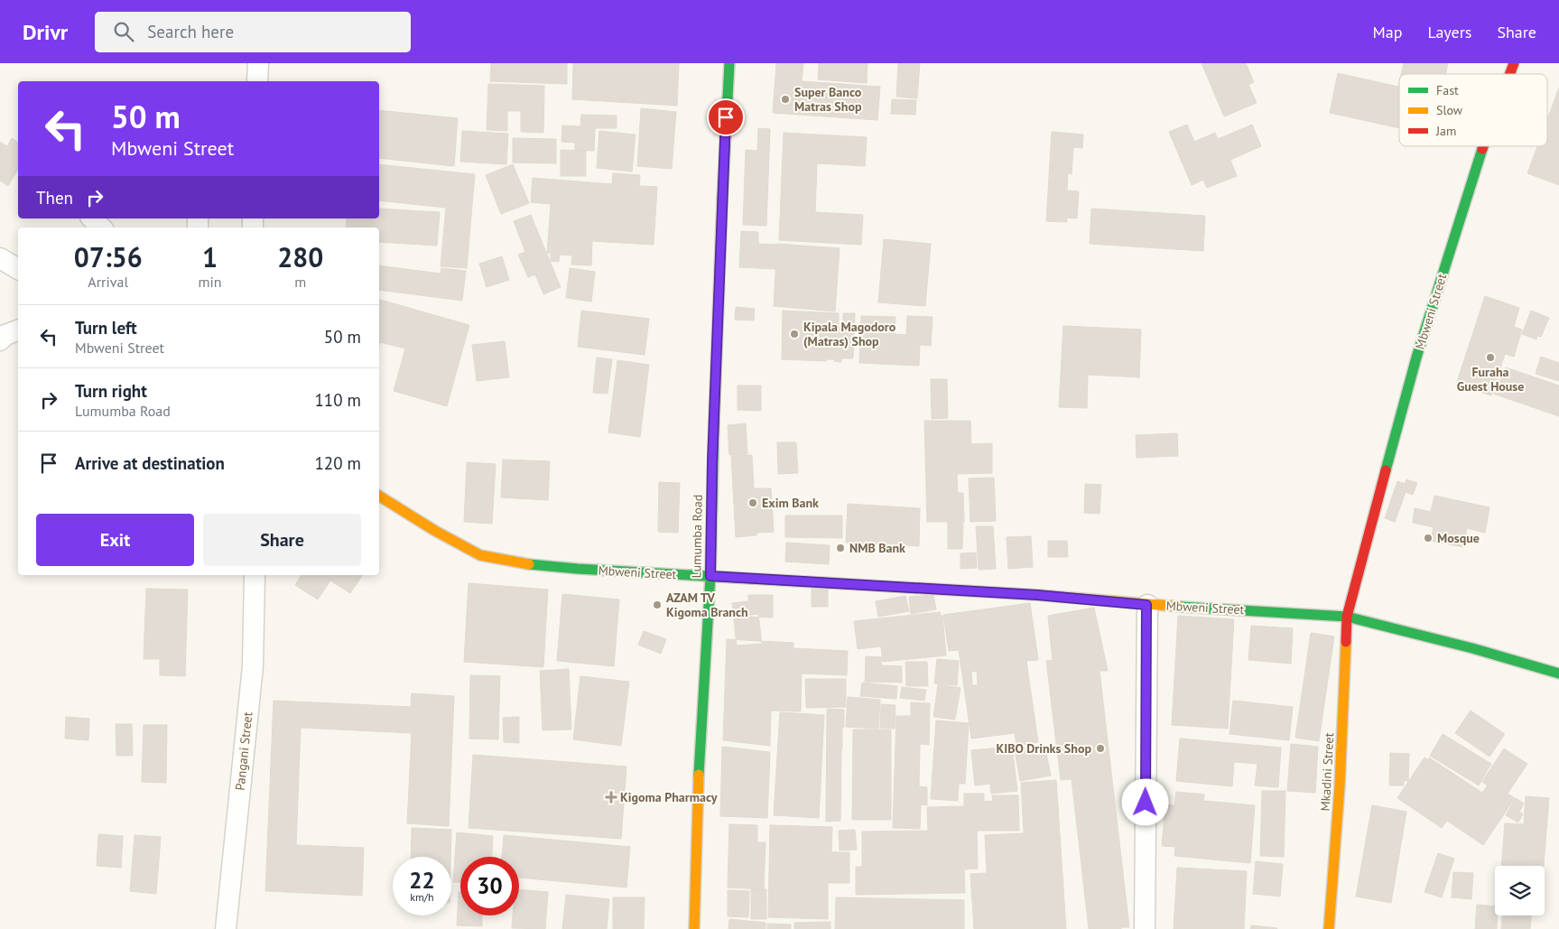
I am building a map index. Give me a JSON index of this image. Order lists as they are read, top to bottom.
{
  "streets": {
    "street": [
      "Mbweni Street",
      "Lumumba Road",
      "Pangani Street",
      "Mkadini Street"
    ]
  },
  "crossings": [
    ["Mbweni Street", "Lumumba Road"],
    ["Mbweni Street", "Mkadini Street"]
  ],
  "places": {
    "other": [
      "Super Banco Matras Shop",
      "Kipala Magodoro (Matras) Shop",
      "Furaha Guest House",
      "Exim Bank",
      "Mosque",
      "NMB Bank",
      "AZAM TV Kigoma Branch",
      "KIBO Drinks Shop"
    ],
    "health": ["Kigoma Pharmacy"]
  },
  "legend": ["Fast", "Slow", "Jam"],
  "page": {
    "header": "Drivr",
    "search": "Search here",
    "nav": ["Map", "Layers", "Share"],
    "turn": ["50 m", "Mbweni Street"],
    "then": "Then",
    "eta": [
      "07:56",
      "Arrival",
      "1",
      "min",
      "280",
      "m"
    ],
    "list": [
      {
        "name": "Turn left",
        "note": "Mbweni Street",
        "value": "50 m"
      },
      {
        "name": "Turn right",
        "note": "Lumumba Road",
        "value": "110 m"
      },
      {
        "name": "Arrive at destination",
        "value": "120 m"
      }
    ],
    "buttons": ["Exit", "Share"],
    "speed": "22 km/h",
    "limit": "30"
  }
}
